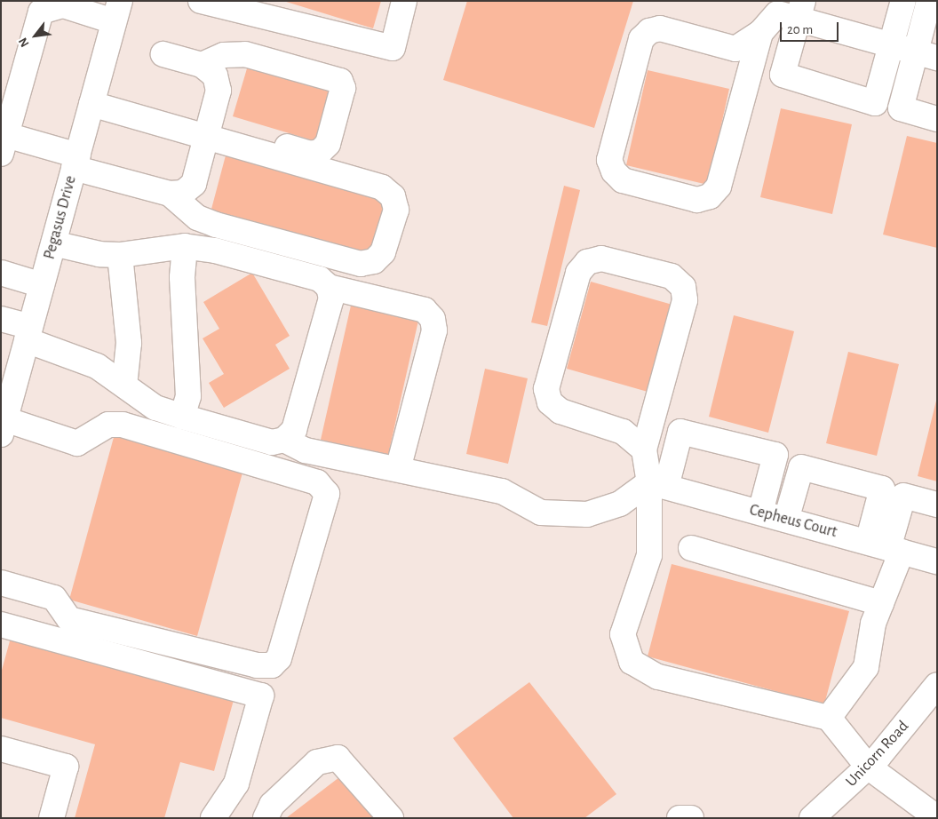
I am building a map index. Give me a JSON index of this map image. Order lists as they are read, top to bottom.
{
  "streets": {
    "street": ["Pegasus Drive", "Cepheus Court", "Unicorn Road"]
  },
  "scale_bar": "20 m",
  "north": "bottom left"
}
